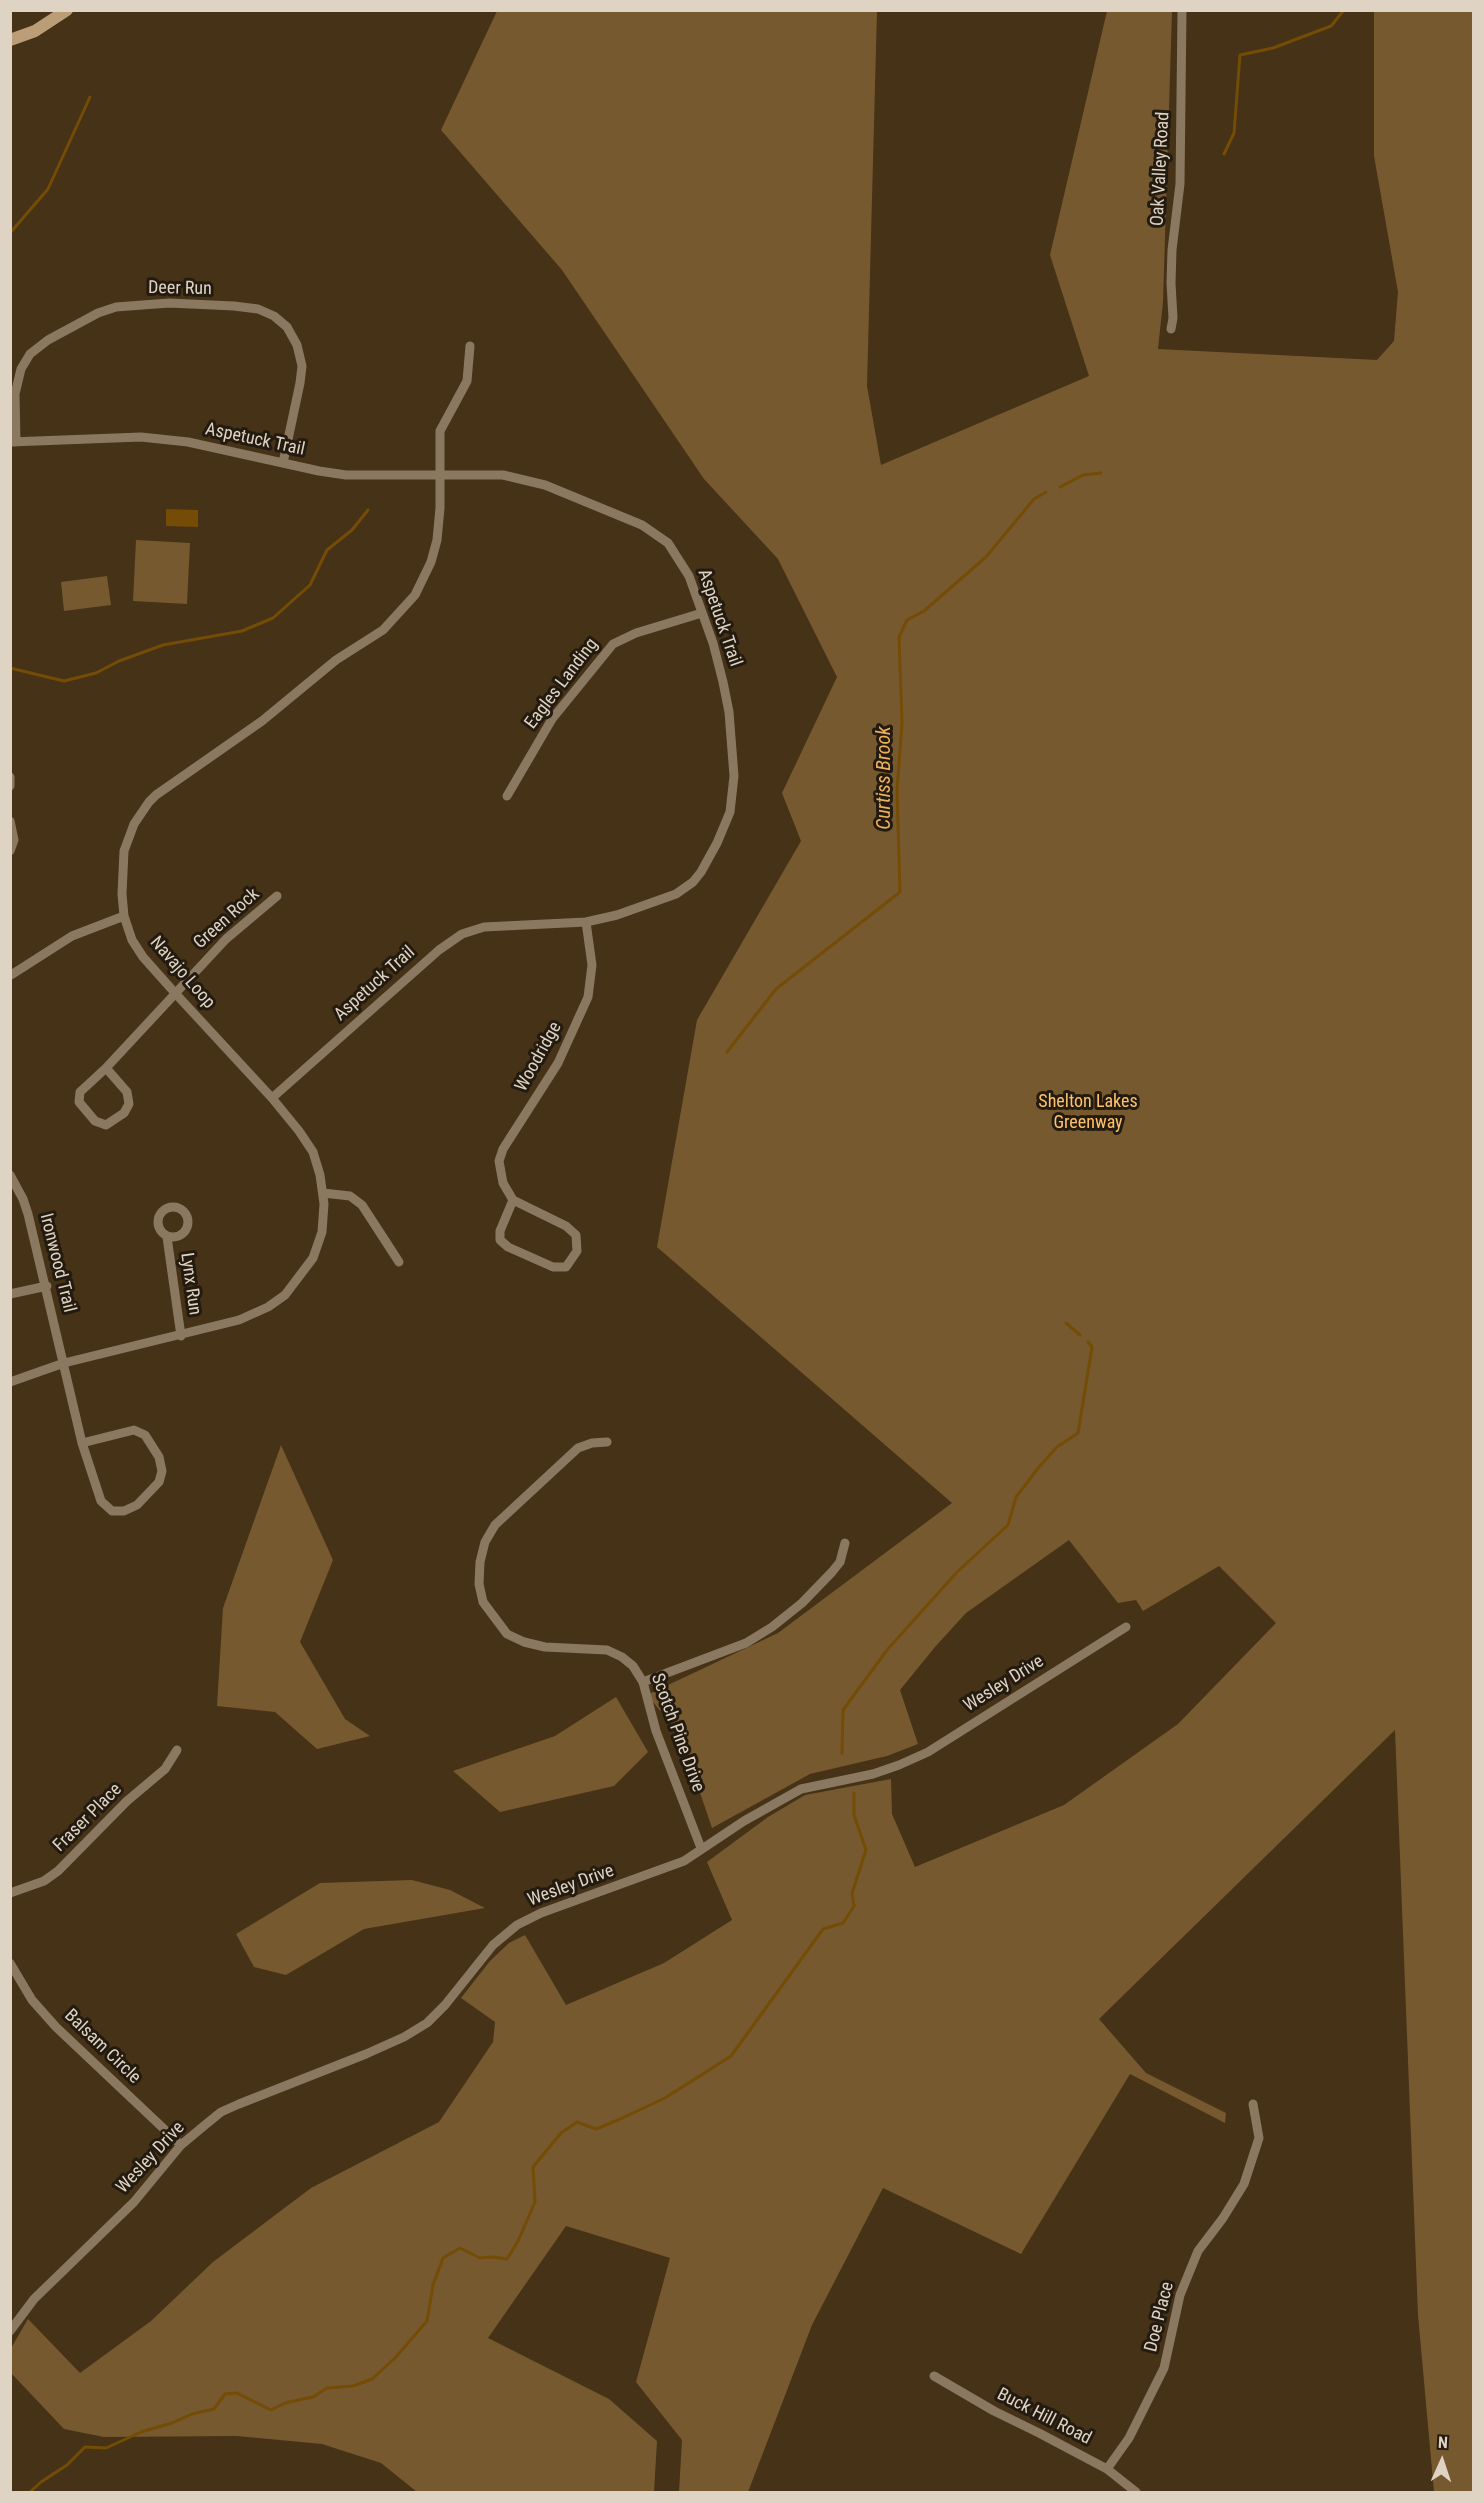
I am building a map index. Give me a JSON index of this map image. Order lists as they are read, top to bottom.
{
  "streets": {
    "street": [
      "Oak Valley Road",
      "Deer Run",
      "Aspetuck Trail",
      "Eagles Landing",
      "Green Rock",
      "Navajo Loop",
      "Woodridge",
      "Ironwood Trail",
      "Lynx Run",
      "Wesley Drive",
      "Scotch Pine Drive",
      "Fraser Place",
      "Balsam Circle",
      "Doe Place",
      "Buck Hill Road"
    ]
  },
  "crossings": [
    ["Deer Run", "Aspetuck Trail"],
    ["Aspetuck Trail", "Eagles Landing"],
    ["Aspetuck Trail", "Navajo Loop"],
    ["Aspetuck Trail", "Woodridge"],
    ["Green Rock", "Navajo Loop"],
    ["Navajo Loop", "Ironwood Trail"],
    ["Navajo Loop", "Lynx Run"],
    ["Wesley Drive", "Scotch Pine Drive"],
    ["Wesley Drive", "Balsam Circle"],
    ["Doe Place", "Buck Hill Road"]
  ],
  "water": ["Curtiss Brook"],
  "parks": ["Shelton Lakes Greenway"],
  "north": "top"
}
